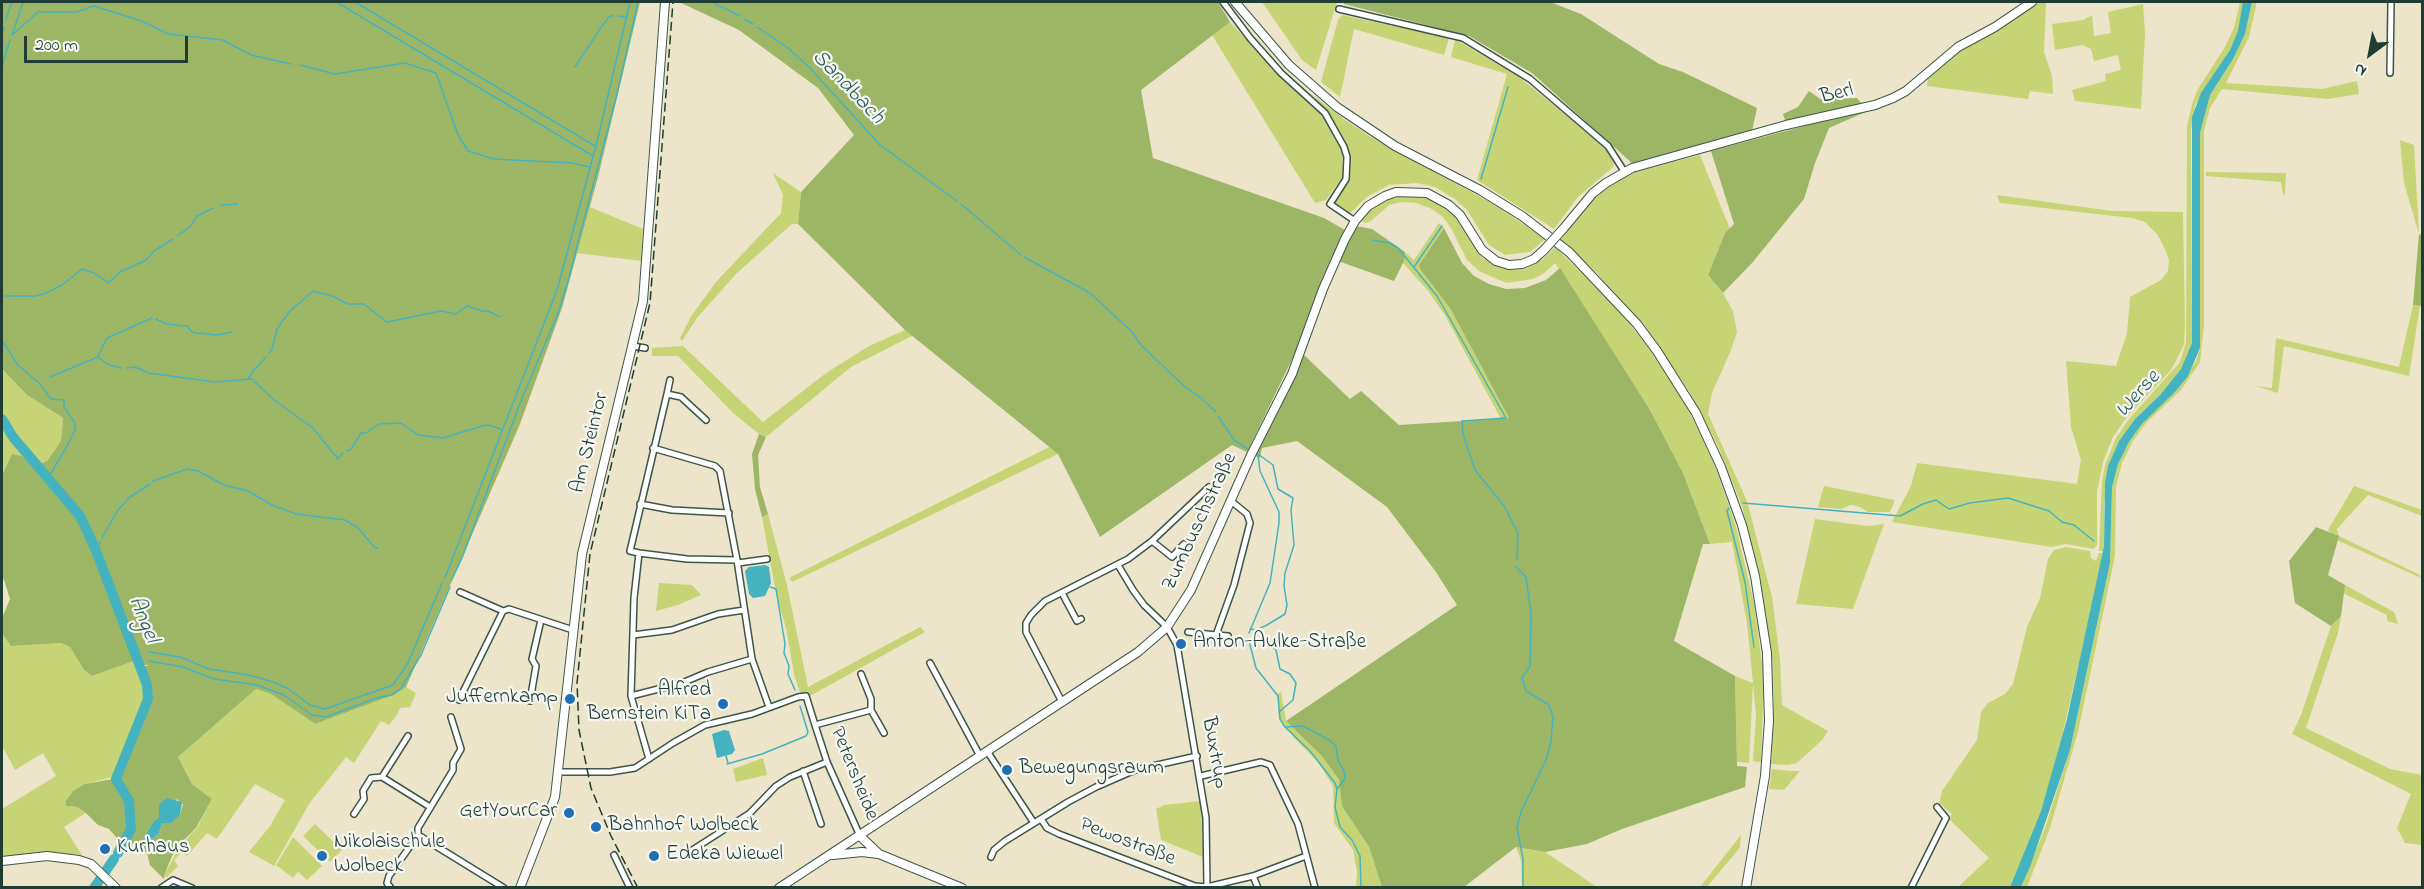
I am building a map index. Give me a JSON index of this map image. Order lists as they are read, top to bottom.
{
  "streets": {
    "street": [
      "Berl",
      "Am Steintor",
      "Zumbuschstraße",
      "Buxtrup",
      "Petersheide",
      "Pewostraße"
    ]
  },
  "crossings": [
    ["Berl", "Zumbuschstraße"],
    ["Zumbuschstraße", "Buxtrup"],
    ["Zumbuschstraße", "Petersheide"],
    ["Buxtrup", "Pewostraße"]
  ],
  "water": ["Sandbach", "Werse", "Angel"],
  "places": [
    "Anton-Aulke-Straße",
    "Juffernkamp",
    "Alfred Bernstein KiTa",
    "Bewegungsraum",
    "GetYourCar",
    "Bahnhof Wolbeck",
    "Kurhaus",
    "Nikolaischule Wolbeck",
    "Edeka Wiewel"
  ],
  "scale_bar": "200 m",
  "north": "bottom left"
}
